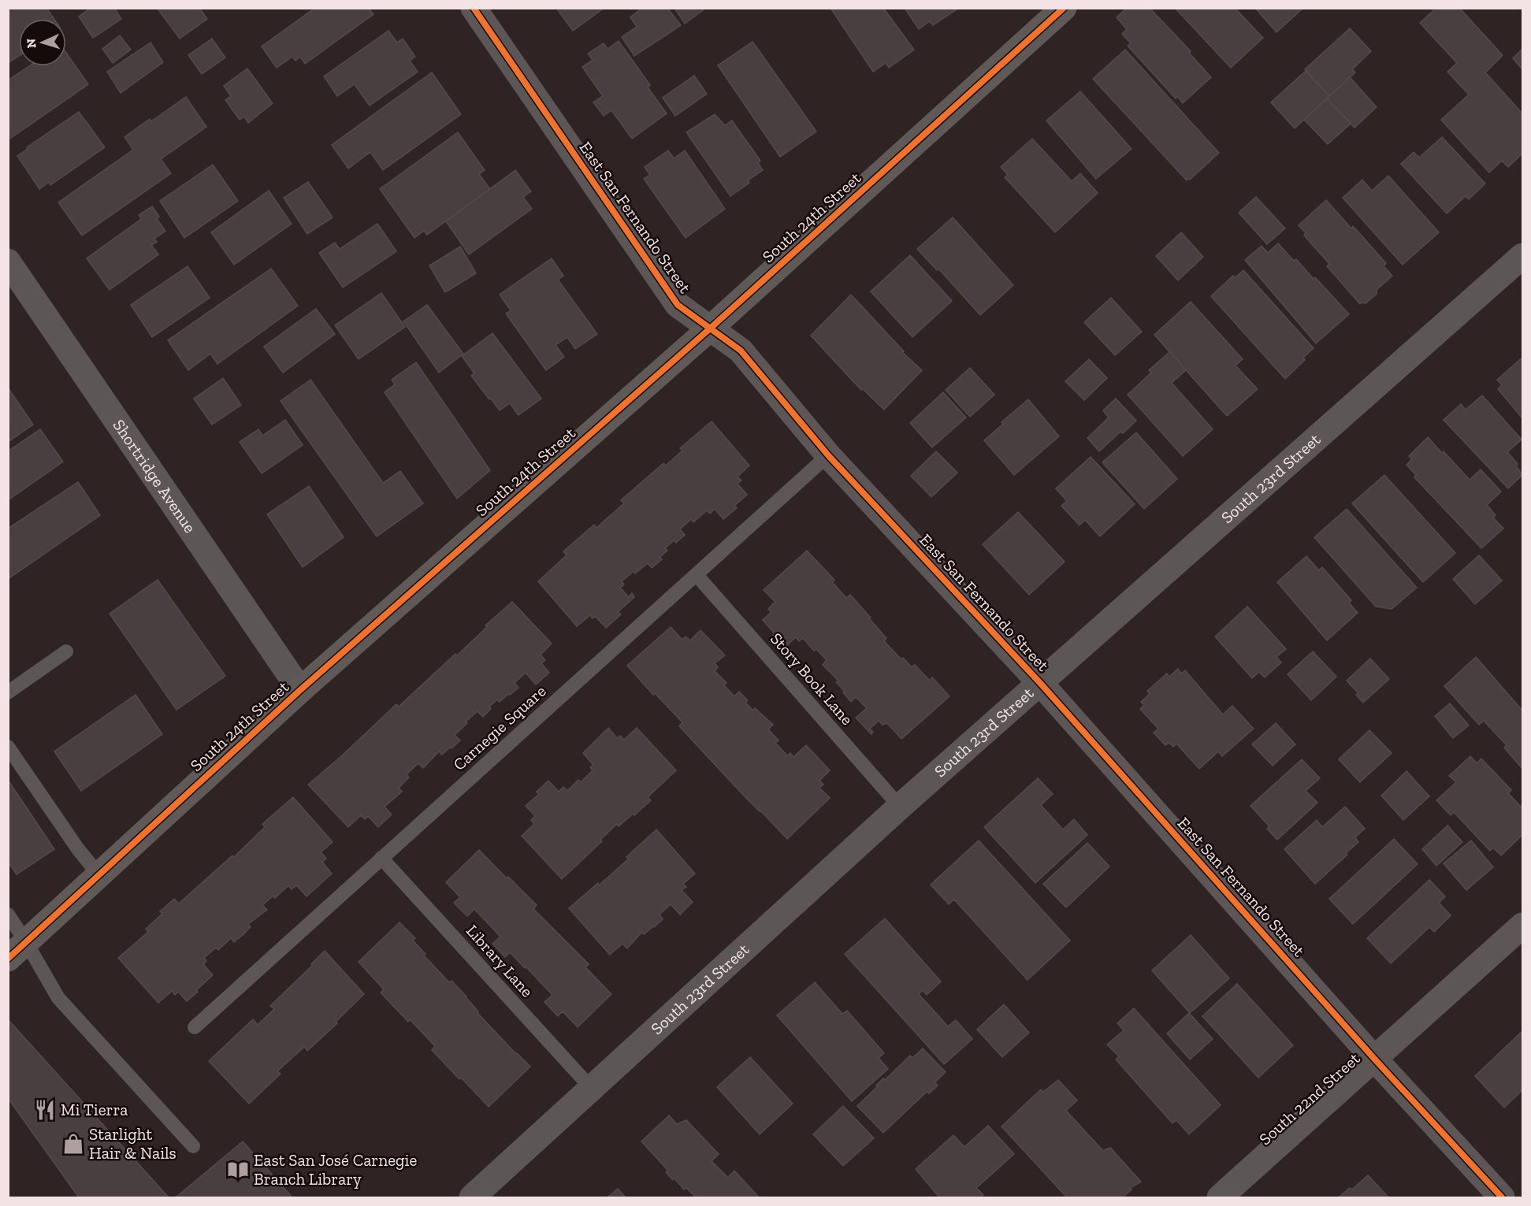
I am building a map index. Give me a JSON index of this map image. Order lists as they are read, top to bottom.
{
  "streets": {
    "main road": ["South 24th Street"],
    "street": [
      "East San Fernando Street",
      "Shortridge Avenue",
      "South 23rd Street",
      "South 22nd Street"
    ],
    "lane": ["Story Book Lane", "Carnegie Square", "Library Lane"]
  },
  "crossings": [
    ["East San Fernando Street", "South 24th Street"],
    ["East San Fernando Street", "South 23rd Street"],
    ["East San Fernando Street", "Carnegie Square"],
    ["East San Fernando Street", "South 22nd Street"],
    ["South 24th Street", "Shortridge Avenue"],
    ["South 23rd Street", "Story Book Lane"],
    ["South 23rd Street", "Library Lane"],
    ["Story Book Lane", "Carnegie Square"],
    ["Carnegie Square", "Library Lane"]
  ],
  "places": {
    "restaurant": ["Mi Tierra"],
    "shop": ["Starlight Hair & Nails"],
    "library": ["East San José Carnegie Branch Library"]
  },
  "north": "left"
}
